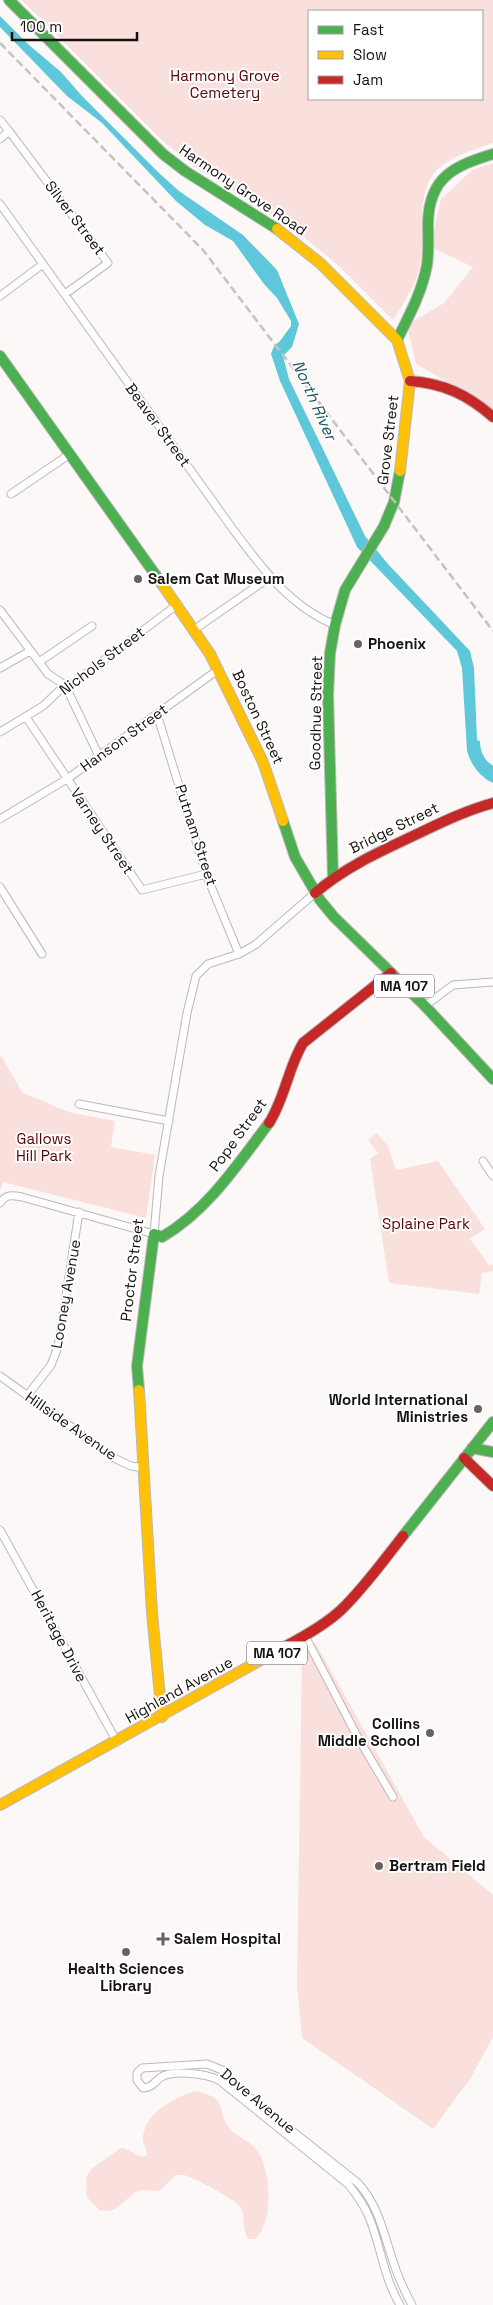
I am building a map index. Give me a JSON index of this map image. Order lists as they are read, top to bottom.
{
  "streets": {
    "street": [
      "Harmony Grove Road",
      "Silver Street",
      "Beaver Street",
      "Grove Street",
      "Nichols Street",
      "Goodhue Street",
      "Boston Street",
      "Hanson Street",
      "Bridge Street",
      "Varney Street",
      "Putnam Street",
      "MA 107",
      "Pope Street",
      "Proctor Street",
      "Looney Avenue",
      "Hillside Avenue",
      "Heritage Drive",
      "Highland Avenue",
      "Dove Avenue"
    ]
  },
  "crossings": [
    ["Harmony Grove Road", "Grove Street"],
    ["Silver Street", "Beaver Street"],
    ["Beaver Street", "Goodhue Street"],
    ["Grove Street", "Goodhue Street"],
    ["Nichols Street", "Boston Street"],
    ["Nichols Street", "Varney Street"],
    ["Goodhue Street", "Bridge Street"],
    ["Boston Street", "Hanson Street"],
    ["Boston Street", "Bridge Street"],
    ["Boston Street", "Pope Street"],
    ["Boston Street", "Proctor Street"],
    ["Hanson Street", "Varney Street"],
    ["Hanson Street", "Putnam Street"],
    ["Bridge Street", "Proctor Street"],
    ["Varney Street", "Putnam Street"],
    ["Putnam Street", "Proctor Street"],
    ["Pope Street", "Proctor Street"],
    ["Proctor Street", "Hillside Avenue"],
    ["Proctor Street", "Highland Avenue"],
    ["Looney Avenue", "Hillside Avenue"],
    ["Heritage Drive", "Highland Avenue"]
  ],
  "water": ["North River"],
  "parks": ["Harmony Grove Cemetery", "Gallows Hill Park", "Splaine Park"],
  "places": {
    "other": [
      "Salem Cat Museum",
      "Phoenix",
      "World International Ministries",
      "Collins Middle School",
      "Bertram Field",
      "Health Sciences Library"
    ],
    "health": ["Salem Hospital"]
  },
  "legend": ["Fast", "Slow", "Jam"],
  "scale_bar": "100 m"
}
